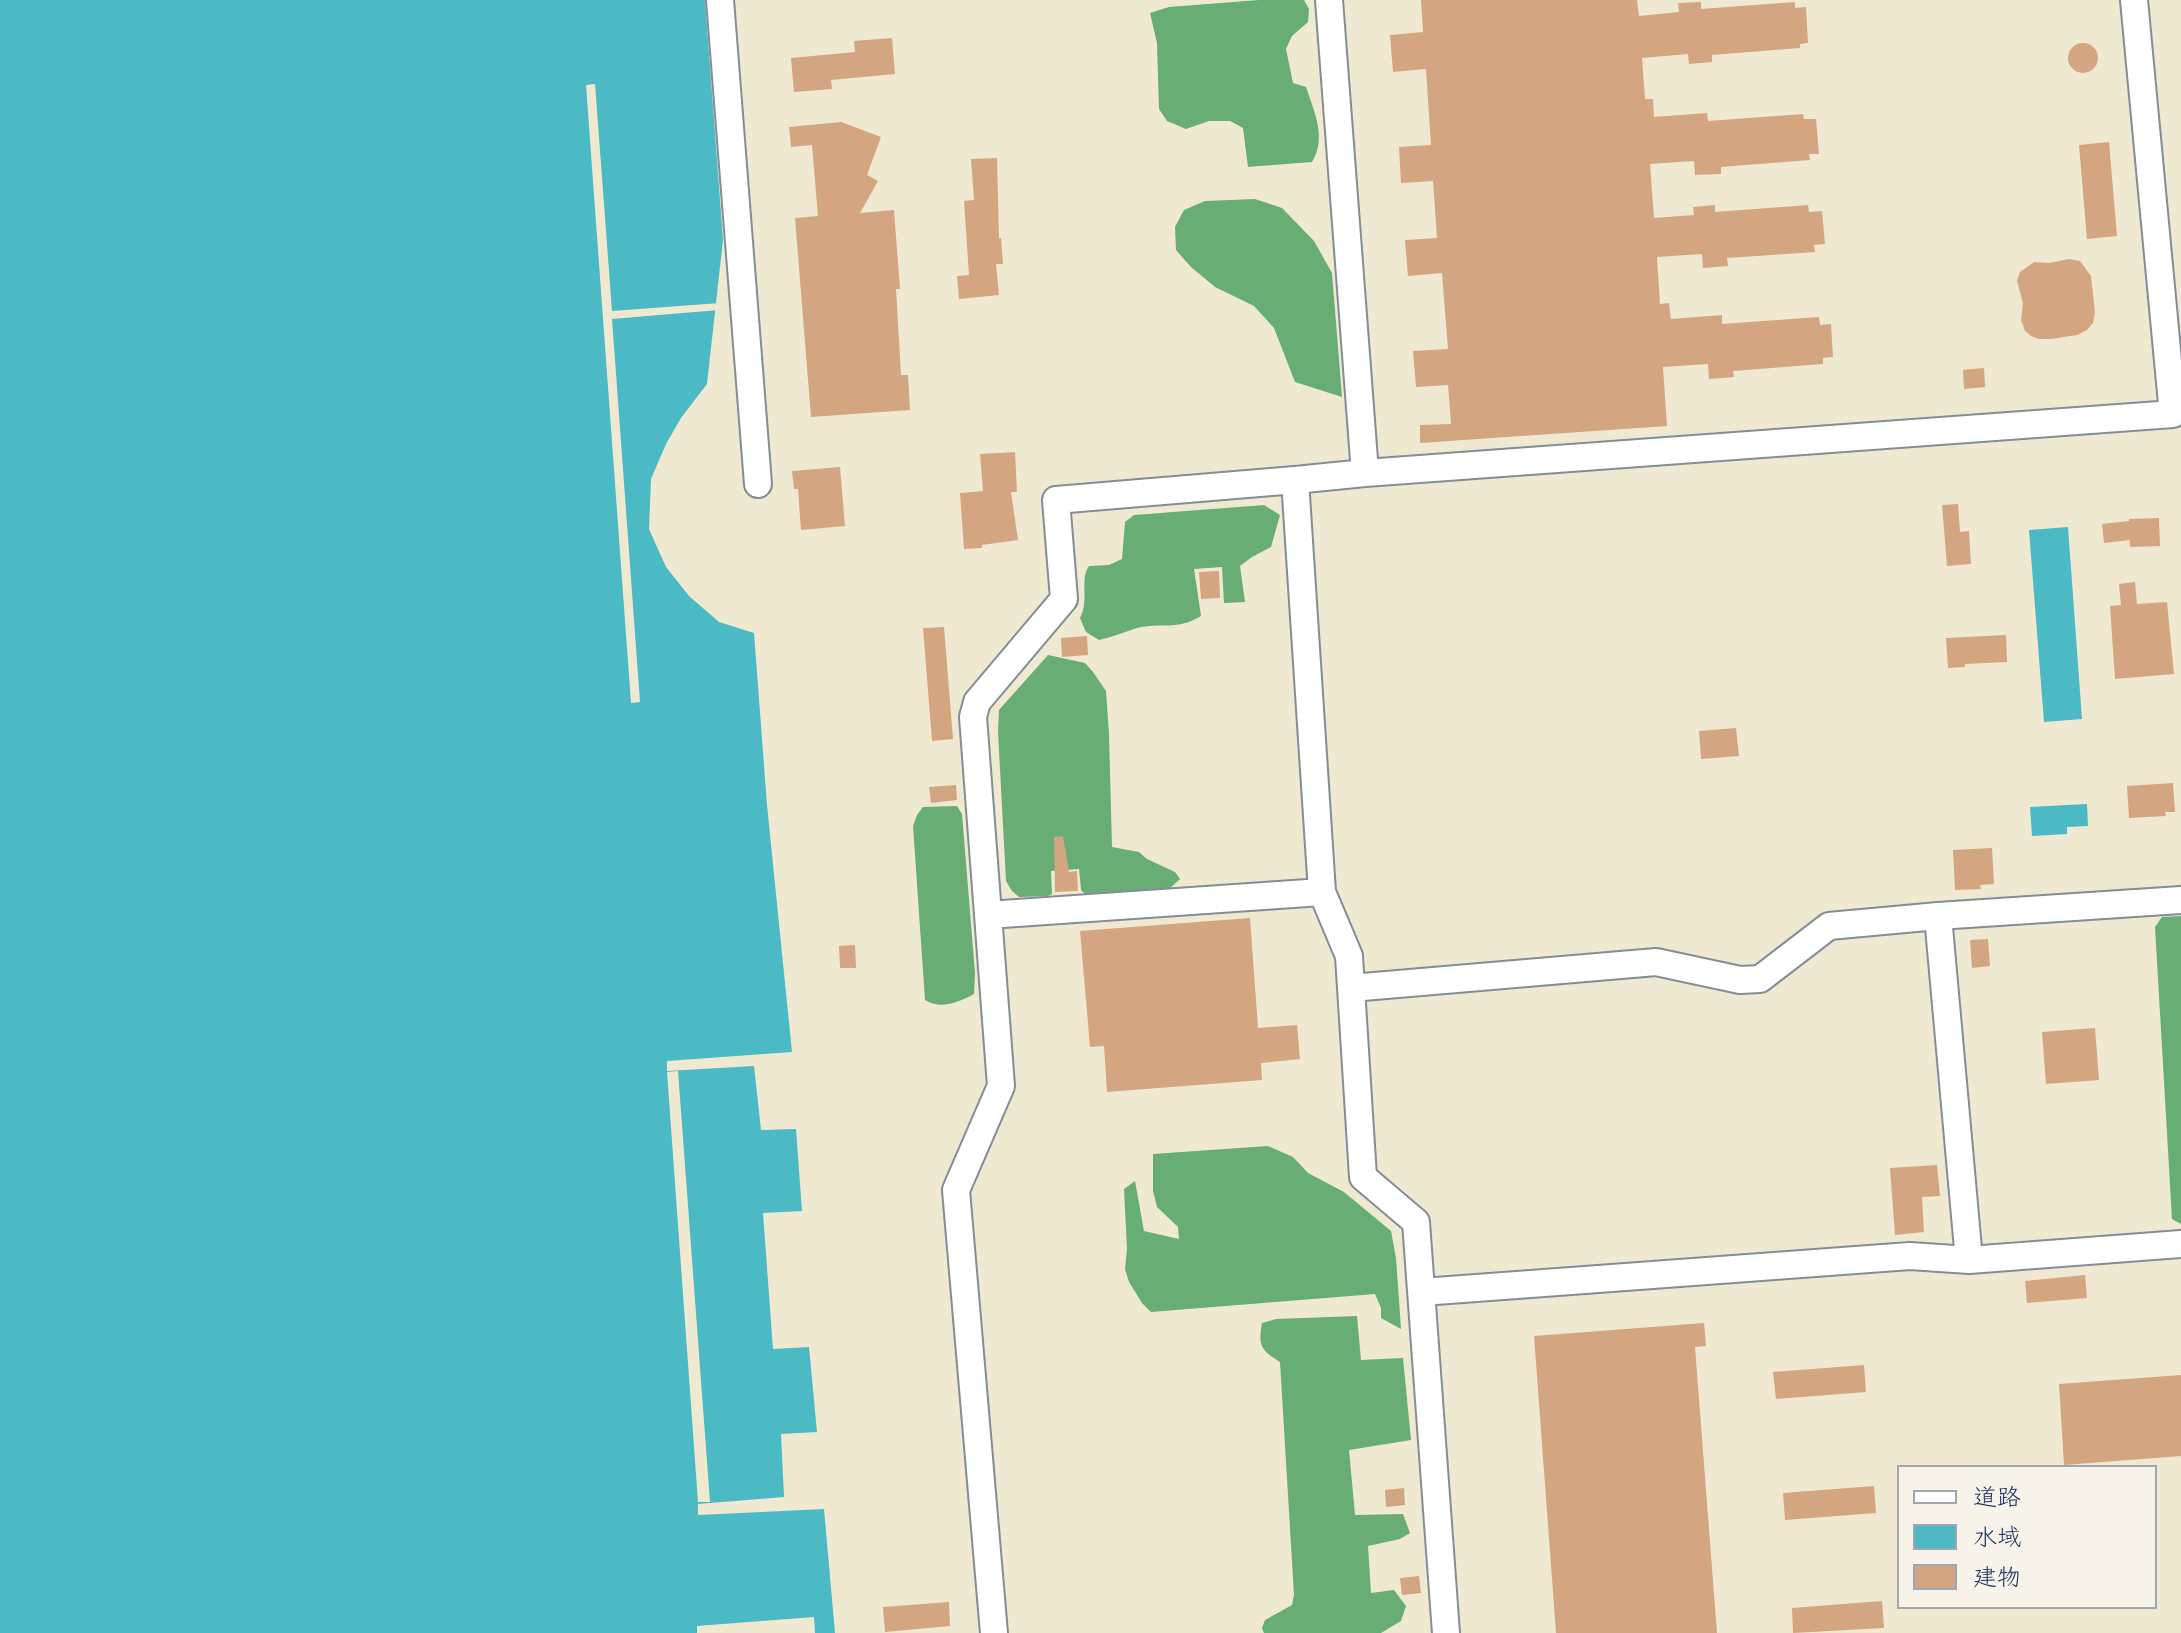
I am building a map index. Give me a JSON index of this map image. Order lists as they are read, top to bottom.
{
  "legend": ["道路", "水域", "建物"]
}
